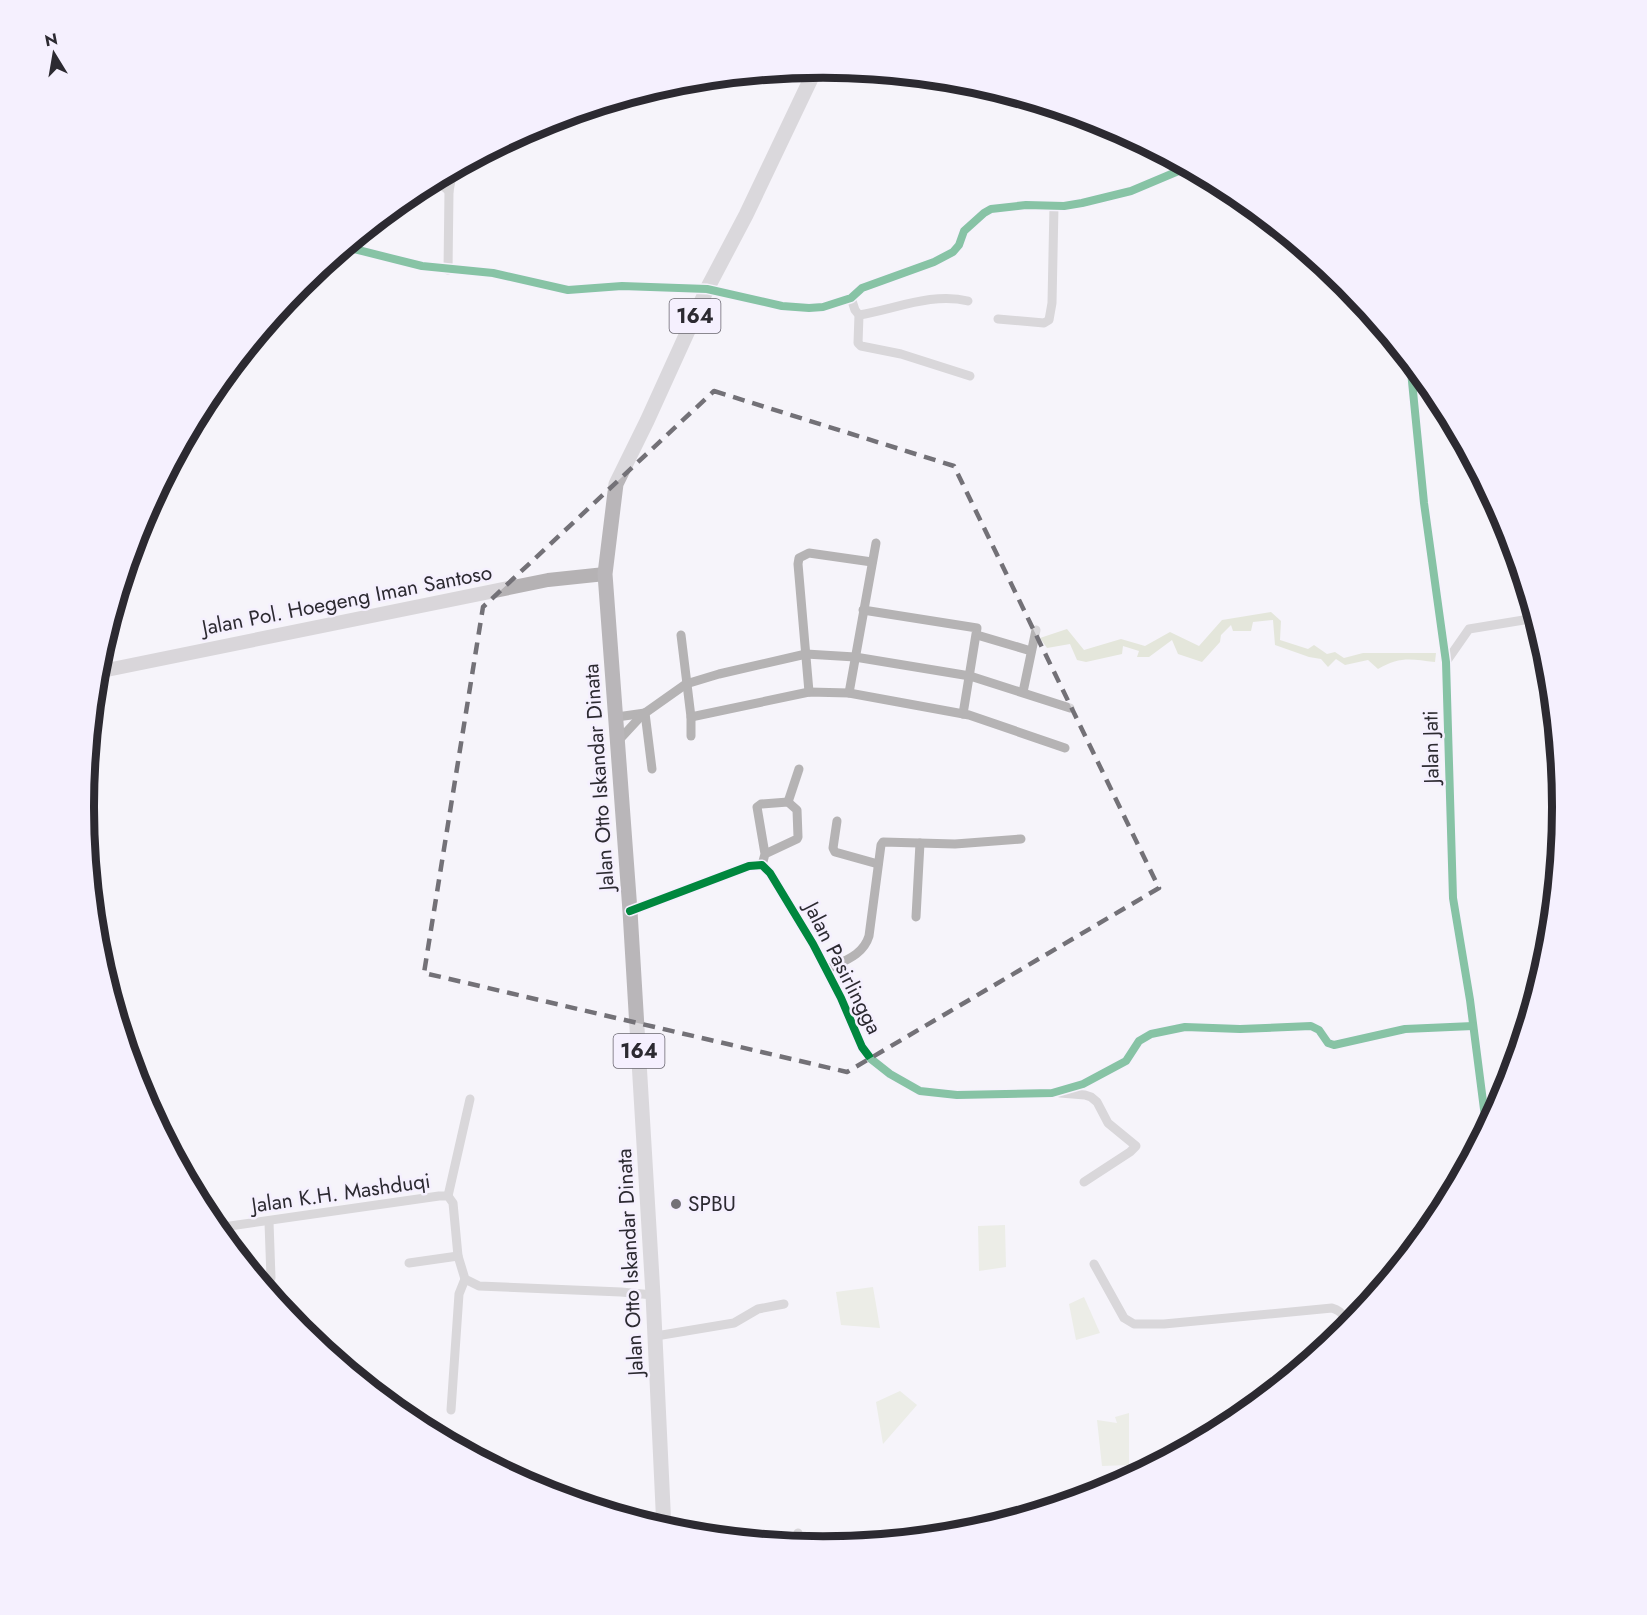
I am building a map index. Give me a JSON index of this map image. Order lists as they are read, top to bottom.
{
  "streets": {
    "main road": ["164", "Jalan Otto Iskandar Dinata"],
    "street": [
      "Jalan Pol. Hoegeng Iman Santoso",
      "Jalan Jati",
      "Jalan Pasirlingga",
      "Jalan K.H. Mashduqi"
    ]
  },
  "crossings": [
    ["Jalan Pol. Hoegeng Iman Santoso", "Jalan Otto Iskandar Dinata"],
    ["Jalan Jati", "Jalan Pasirlingga"]
  ],
  "places": ["SPBU"],
  "north": "top"
}
